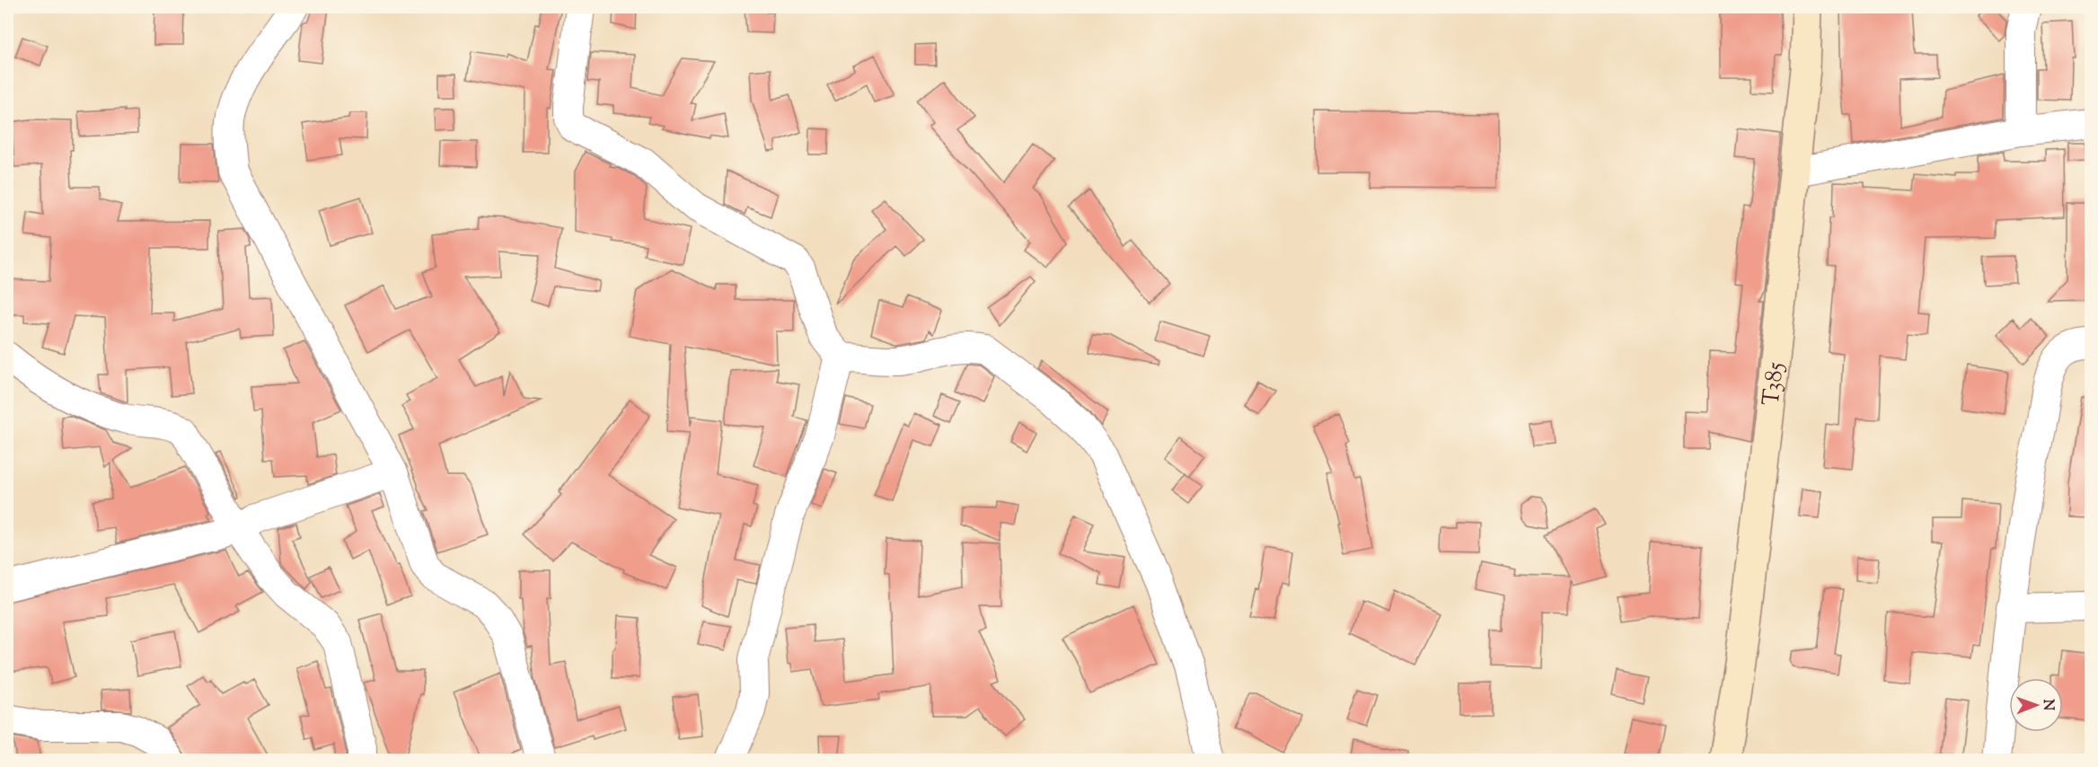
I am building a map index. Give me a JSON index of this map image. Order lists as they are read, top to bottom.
{
  "streets": {
    "street": ["T385"]
  },
  "north": "right"
}
